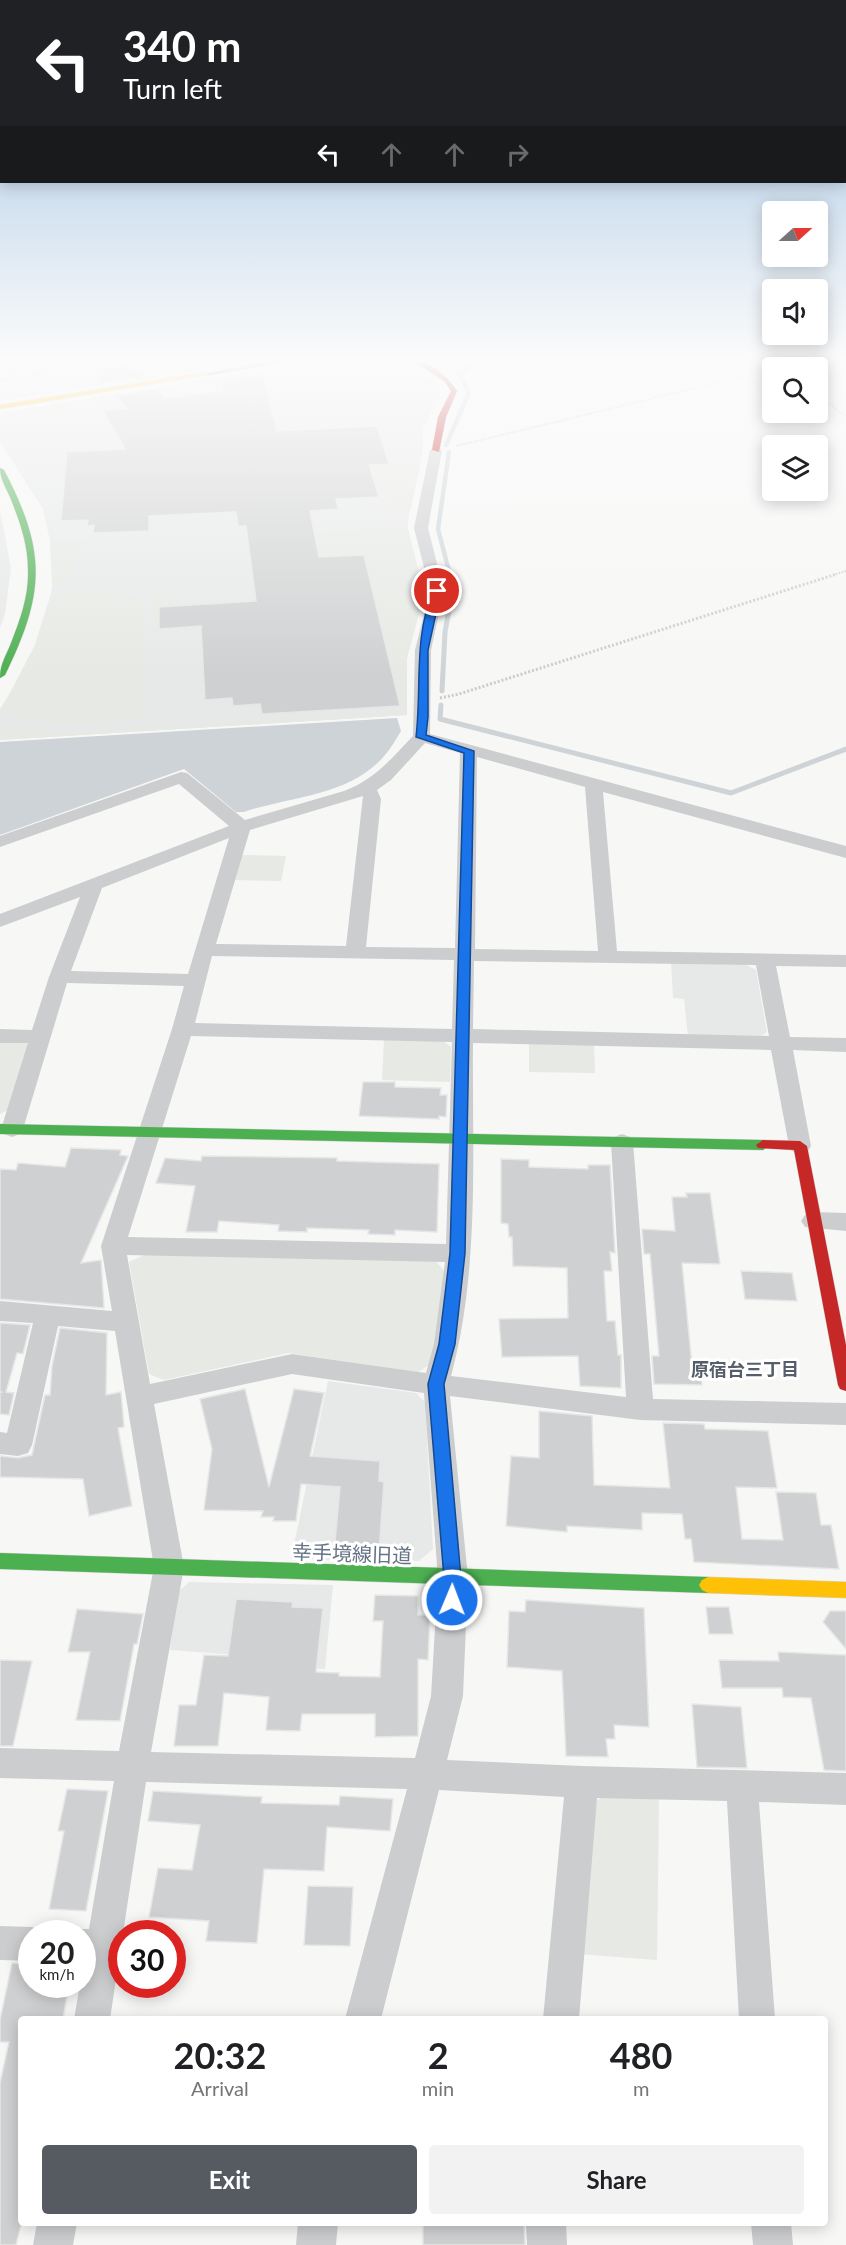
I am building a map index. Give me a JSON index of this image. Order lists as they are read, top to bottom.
{
  "streets": {
    "street": ["幸手境線旧道"]
  },
  "districts": ["原宿台三丁目"],
  "north": "right",
  "page": {
    "turn": ["340 m", "Turn left"],
    "speed": "20 km/h",
    "limit": "30",
    "eta": [
      "20:32",
      "Arrival",
      "2",
      "min",
      "480",
      "m"
    ],
    "buttons": ["Exit", "Share"]
  }
}
